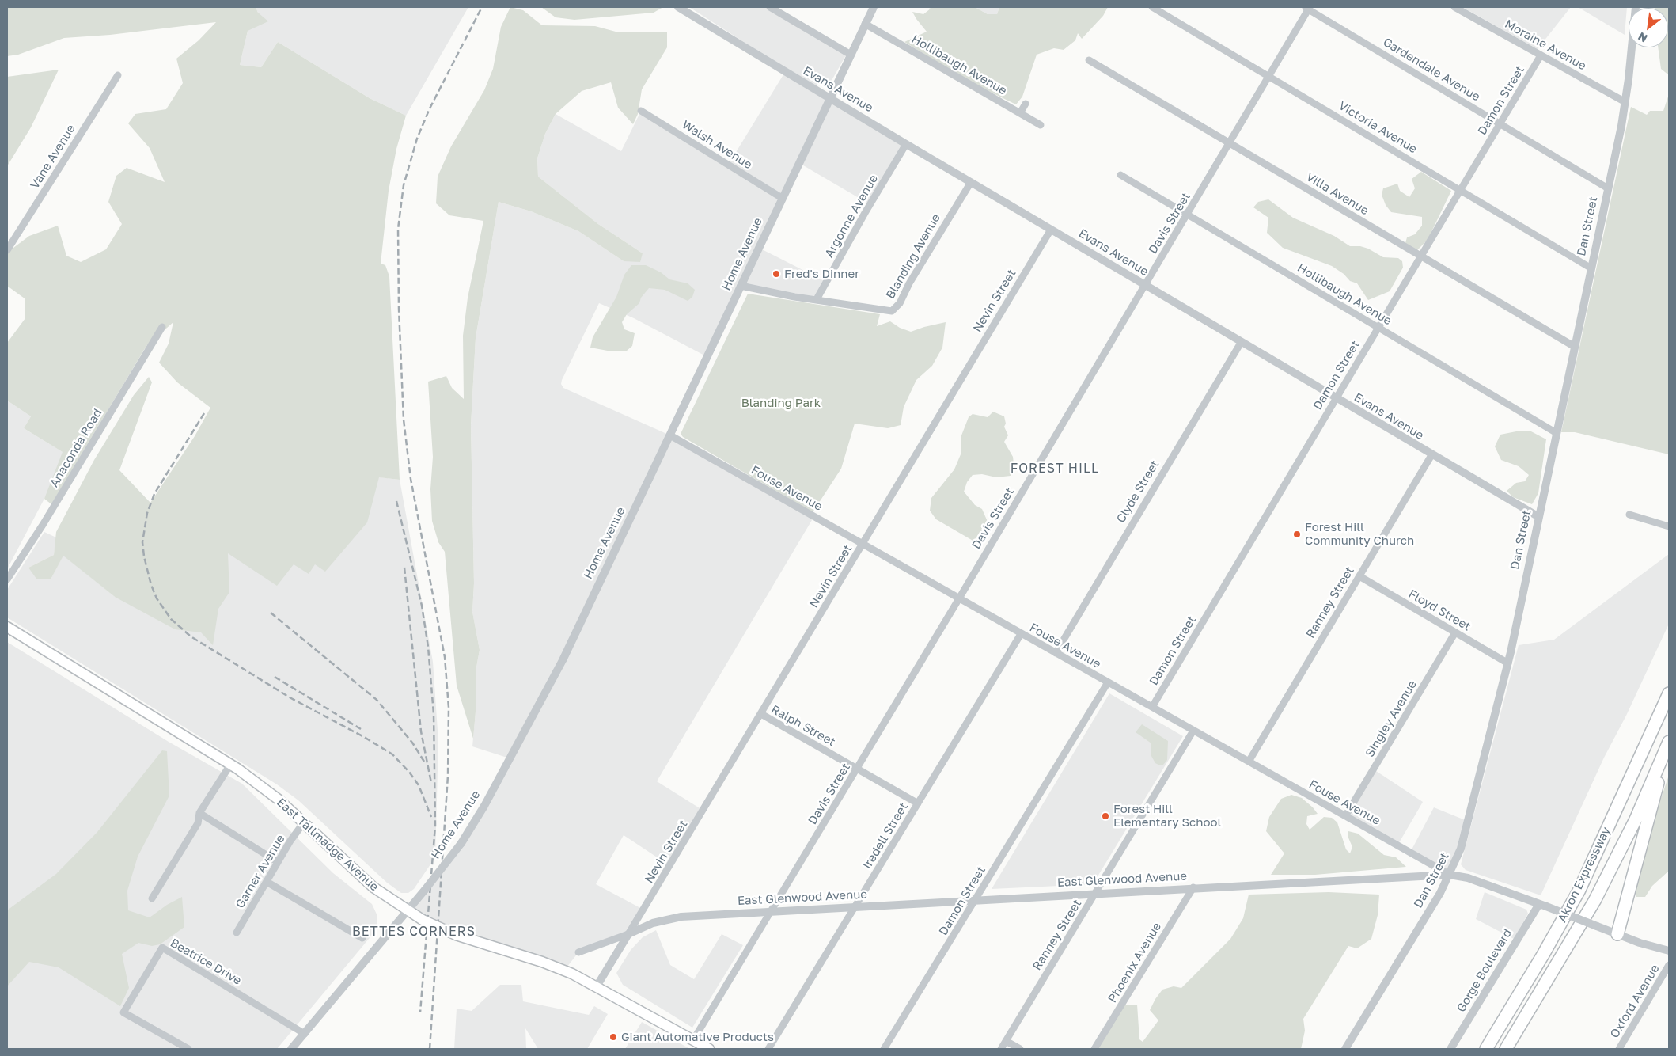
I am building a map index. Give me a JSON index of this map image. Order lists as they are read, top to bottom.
{
  "streets": {
    "highway": ["Akron Expressway"],
    "main road": ["East Tallmadge Avenue"],
    "street": [
      "Moraine Avenue",
      "Hollibaugh Avenue",
      "Gardendale Avenue",
      "Evans Avenue",
      "Damon Street",
      "Victoria Avenue",
      "Walsh Avenue",
      "Vane Avenue",
      "Villa Avenue",
      "Argonne Avenue",
      "Davis Street",
      "Dan Street",
      "Home Avenue",
      "Blanding Avenue",
      "Nevin Street",
      "Anaconda Road",
      "Fouse Avenue",
      "Clyde Street",
      "Ranney Street",
      "Floyd Street",
      "Singley Avenue",
      "Ralph Street",
      "Iredell Street",
      "Garner Avenue",
      "East Glenwood Avenue",
      "Beatrice Drive",
      "Phoenix Avenue",
      "Gorge Boulevard",
      "Oxford Avenue"
    ]
  },
  "crossings": [
    ["Moraine Avenue", "Damon Street"],
    ["Moraine Avenue", "Dan Street"],
    ["Hollibaugh Avenue", "Damon Street"],
    ["Hollibaugh Avenue", "Davis Street"],
    ["Hollibaugh Avenue", "Dan Street"],
    ["Hollibaugh Avenue", "Home Avenue"],
    ["Gardendale Avenue", "Damon Street"],
    ["Gardendale Avenue", "Davis Street"],
    ["Gardendale Avenue", "Dan Street"],
    ["Evans Avenue", "Damon Street"],
    ["Evans Avenue", "Argonne Avenue"],
    ["Evans Avenue", "Davis Street"],
    ["Evans Avenue", "Dan Street"],
    ["Evans Avenue", "Home Avenue"],
    ["Evans Avenue", "Blanding Avenue"],
    ["Evans Avenue", "Nevin Street"],
    ["Evans Avenue", "Clyde Street"],
    ["Evans Avenue", "Ranney Street"],
    ["Damon Street", "Victoria Avenue"],
    ["Damon Street", "Villa Avenue"],
    ["Damon Street", "Fouse Avenue"],
    ["Damon Street", "East Glenwood Avenue"],
    ["Victoria Avenue", "Davis Street"],
    ["Victoria Avenue", "Dan Street"],
    ["Walsh Avenue", "Home Avenue"],
    ["Villa Avenue", "Davis Street"],
    ["Villa Avenue", "Dan Street"],
    ["Argonne Avenue", "Blanding Avenue"],
    ["Davis Street", "Fouse Avenue"],
    ["Davis Street", "Ralph Street"],
    ["Davis Street", "East Tallmadge Avenue"],
    ["Davis Street", "East Glenwood Avenue"],
    ["Dan Street", "Fouse Avenue"],
    ["Dan Street", "Floyd Street"],
    ["Dan Street", "East Glenwood Avenue"],
    ["Home Avenue", "Blanding Avenue"],
    ["Home Avenue", "Fouse Avenue"],
    ["Home Avenue", "East Tallmadge Avenue"],
    ["Home Avenue", "Beatrice Drive"],
    ["Nevin Street", "Fouse Avenue"],
    ["Nevin Street", "Ralph Street"],
    ["Nevin Street", "East Glenwood Avenue"],
    ["Fouse Avenue", "Clyde Street"],
    ["Fouse Avenue", "Ranney Street"],
    ["Fouse Avenue", "Singley Avenue"],
    ["Fouse Avenue", "Iredell Street"],
    ["Fouse Avenue", "East Glenwood Avenue"],
    ["Ranney Street", "Floyd Street"],
    ["Ranney Street", "East Glenwood Avenue"],
    ["Floyd Street", "Singley Avenue"],
    ["Ralph Street", "Iredell Street"],
    ["Iredell Street", "East Glenwood Avenue"],
    ["East Tallmadge Avenue", "Garner Avenue"],
    ["East Glenwood Avenue", "Phoenix Avenue"],
    ["East Glenwood Avenue", "Gorge Boulevard"]
  ],
  "districts": ["FOREST HILL", "BETTES CORNERS"],
  "parks": ["Blanding Park"],
  "places": [
    "Fred's Dinner",
    "Forest Hill Community Church",
    "Forest Hill Elementary School",
    "Giant Automative Products"
  ],
  "north": "bottom left"
}
